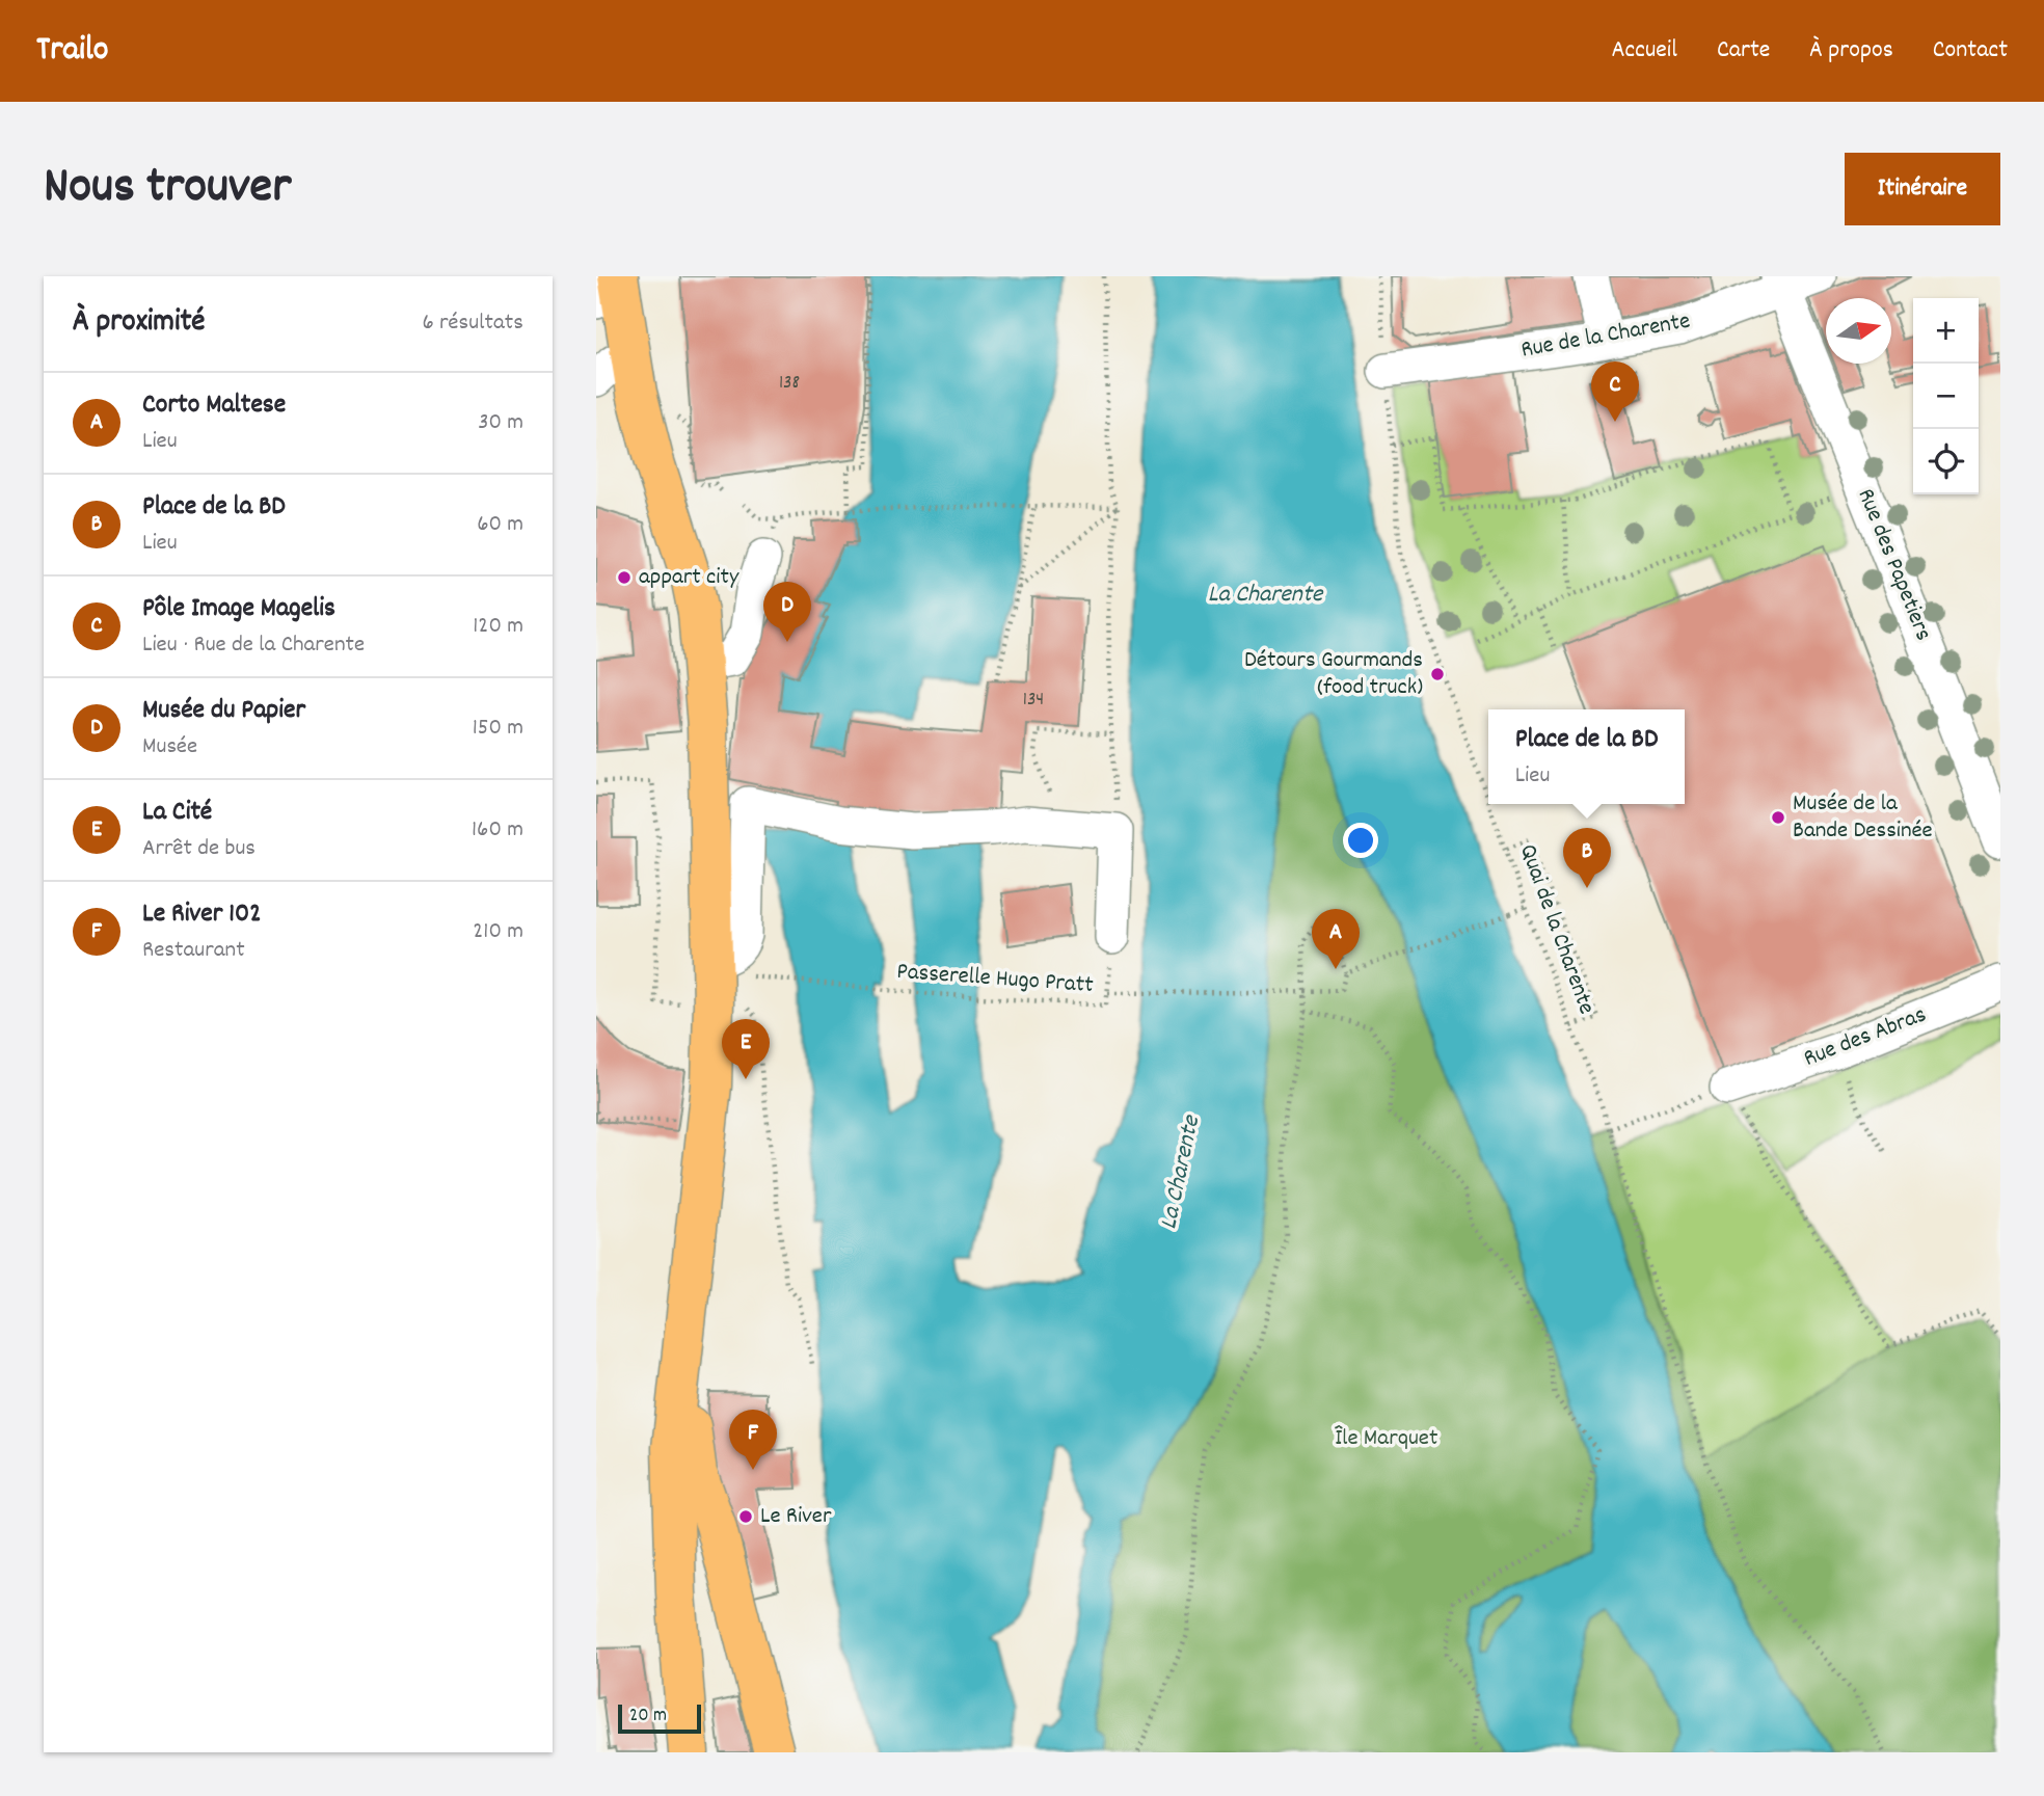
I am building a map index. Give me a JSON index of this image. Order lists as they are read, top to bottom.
{
  "streets": {
    "street": ["Rue de la Charente", "Rue des Papetiers", "Rue des Abras"],
    "path": ["Quai de la Charente", "Passerelle Hugo Pratt"]
  },
  "crossings": [
    ["Rue de la Charente", "Rue des Papetiers"],
    ["Rue de la Charente", "Quai de la Charente"],
    ["Quai de la Charente", "Passerelle Hugo Pratt"]
  ],
  "water": ["La Charente"],
  "parks": ["Île Marquet"],
  "places": [
    "appart city",
    "Détours Gourmands (food truck)",
    "Musée de la Bande Dessinée",
    "Le River"
  ],
  "house_numbers": ["138", "134"],
  "scale_bar": "20 m",
  "north": "right",
  "page": {
    "header": "Trailo",
    "nav": [
      "Accueil",
      "Carte",
      "À propos",
      "Contact"
    ],
    "title": "Nous trouver",
    "buttons": "Itinéraire",
    "heading": ["À proximité", "6 résultats"],
    "map_buttons": ["+", "−"],
    "pins": [
      "C",
      "D",
      "B",
      "A",
      "E",
      "F"
    ],
    "list": [
      {
        "mark": "A",
        "name": "Corto Maltese",
        "note": "Lieu",
        "value": "30 m"
      },
      {
        "mark": "B",
        "name": "Place de la BD",
        "note": "Lieu",
        "value": "60 m"
      },
      {
        "mark": "C",
        "name": "Pôle Image Magelis",
        "note": "Lieu · Rue de la Charente",
        "value": "120 m"
      },
      {
        "mark": "D",
        "name": "Musée du Papier",
        "note": "Musée",
        "value": "150 m"
      },
      {
        "mark": "E",
        "name": "La Cité",
        "note": "Arrêt de bus",
        "value": "160 m"
      },
      {
        "mark": "F",
        "name": "Le River 102",
        "note": "Restaurant",
        "value": "210 m"
      }
    ],
    "popup": ["Place de la BD", "Lieu"],
    "scale": "20 m"
  }
}
